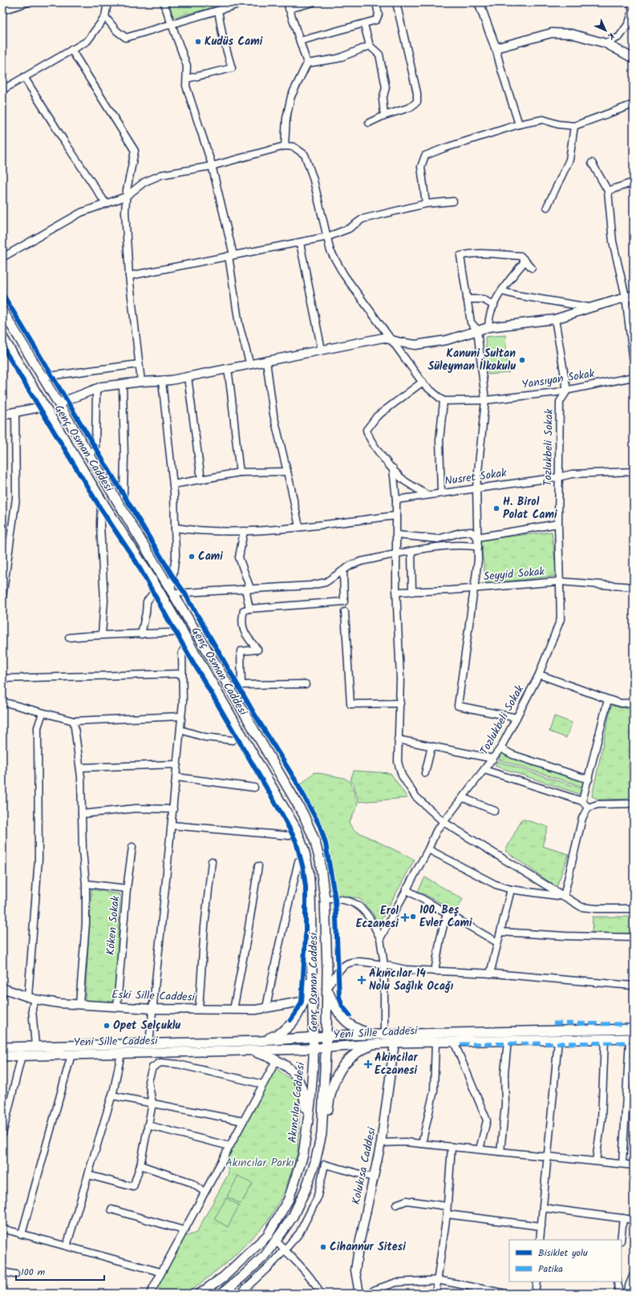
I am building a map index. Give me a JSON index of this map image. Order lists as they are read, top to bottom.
{
  "streets": {
    "main road": ["Genç Osman Caddesi", "Yeni Sille Caddesi", "Akıncılar Caddesi"],
    "street": [
      "Yansıyan Sokak",
      "Tozlukbeli Sokak",
      "Nusret Sokak",
      "Seyyid Sokak",
      "Köken Sokak",
      "Eski Sille Caddesi",
      "Kolukısa Caddesi"
    ]
  },
  "crossings": [
    ["Yansıyan Sokak", "Tozlukbeli Sokak"],
    ["Tozlukbeli Sokak", "Nusret Sokak"],
    ["Tozlukbeli Sokak", "Seyyid Sokak"],
    ["Genç Osman Caddesi", "Yeni Sille Caddesi"],
    ["Genç Osman Caddesi", "Akıncılar Caddesi"],
    ["Köken Sokak", "Eski Sille Caddesi"],
    ["Yeni Sille Caddesi", "Akıncılar Caddesi"],
    ["Yeni Sille Caddesi", "Kolukısa Caddesi"]
  ],
  "parks": ["Akıncılar Parkı"],
  "places": {
    "other": [
      "Kudüs Cami",
      "Kanuni Sultan Süleyman İlkokulu",
      "H. Birol Polat Cami",
      "Cami",
      "100. Beş Evler Cami",
      "Opet Selçuklu",
      "Cihannur Sitesi"
    ],
    "health": ["Erol Eczanesi", "Akıncılar 14 Nolu Sağlık Ocağı", "Akincilar Eczanesi"]
  },
  "legend": ["Bisiklet yolu", "Patika"],
  "scale_bar": "100 m",
  "north": "bottom right"
}
